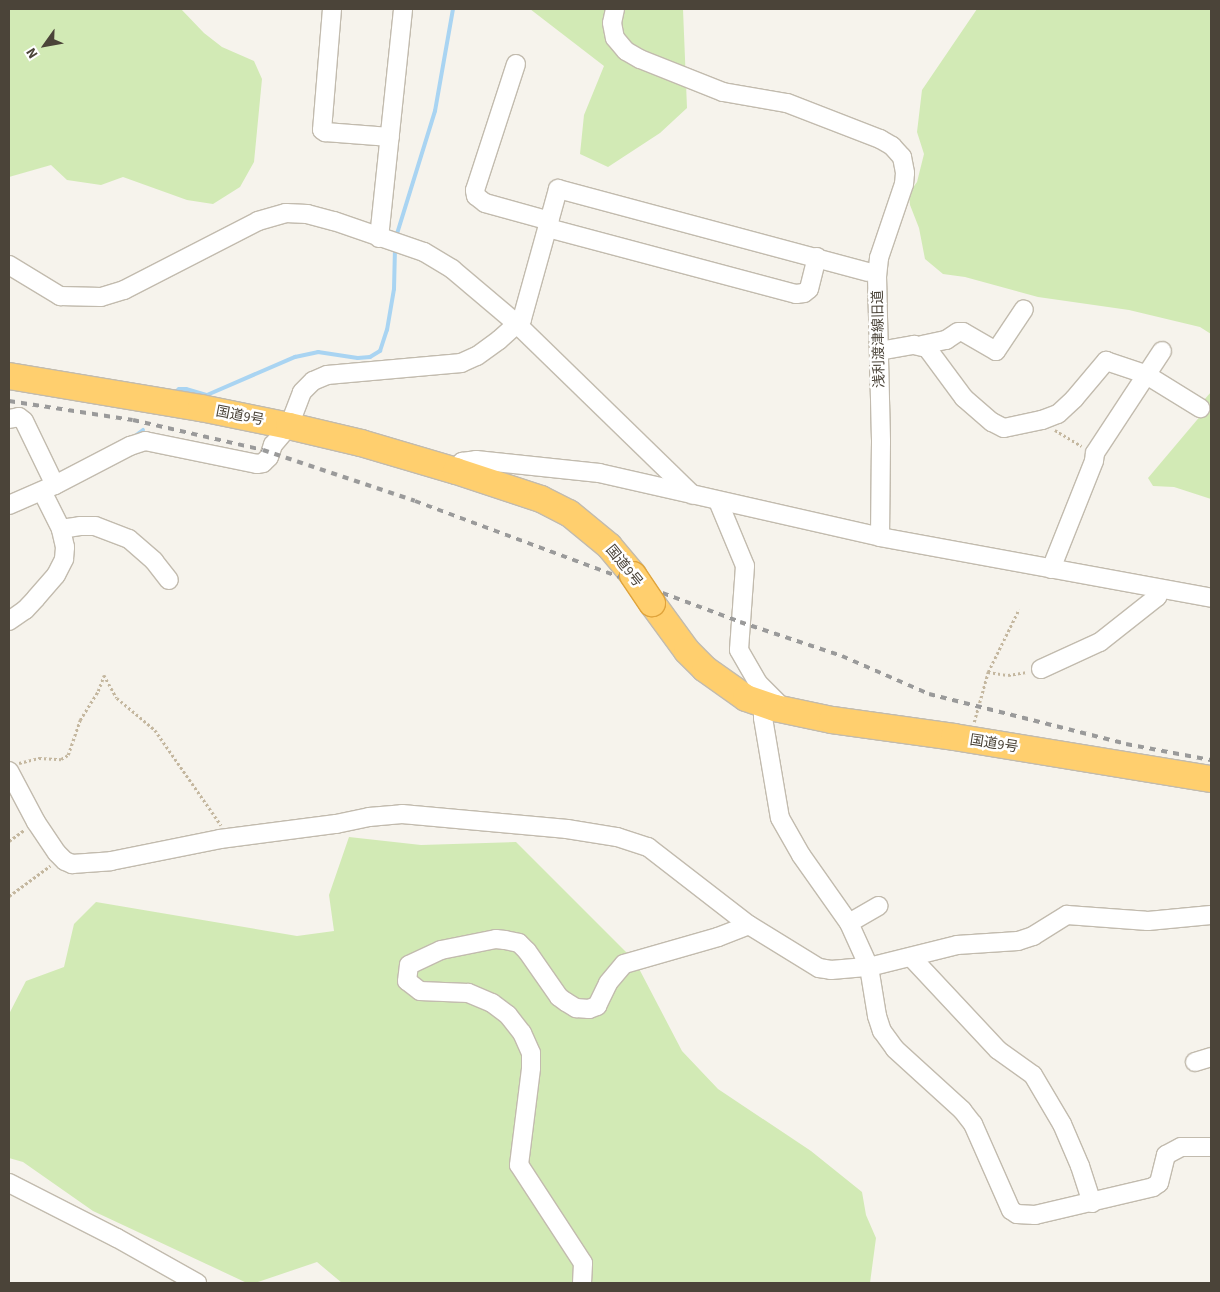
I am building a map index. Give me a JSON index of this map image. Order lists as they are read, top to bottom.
{
  "streets": {
    "highway": ["国道9号"],
    "street": ["浅利渡津線旧道"]
  },
  "north": "bottom left"
}
